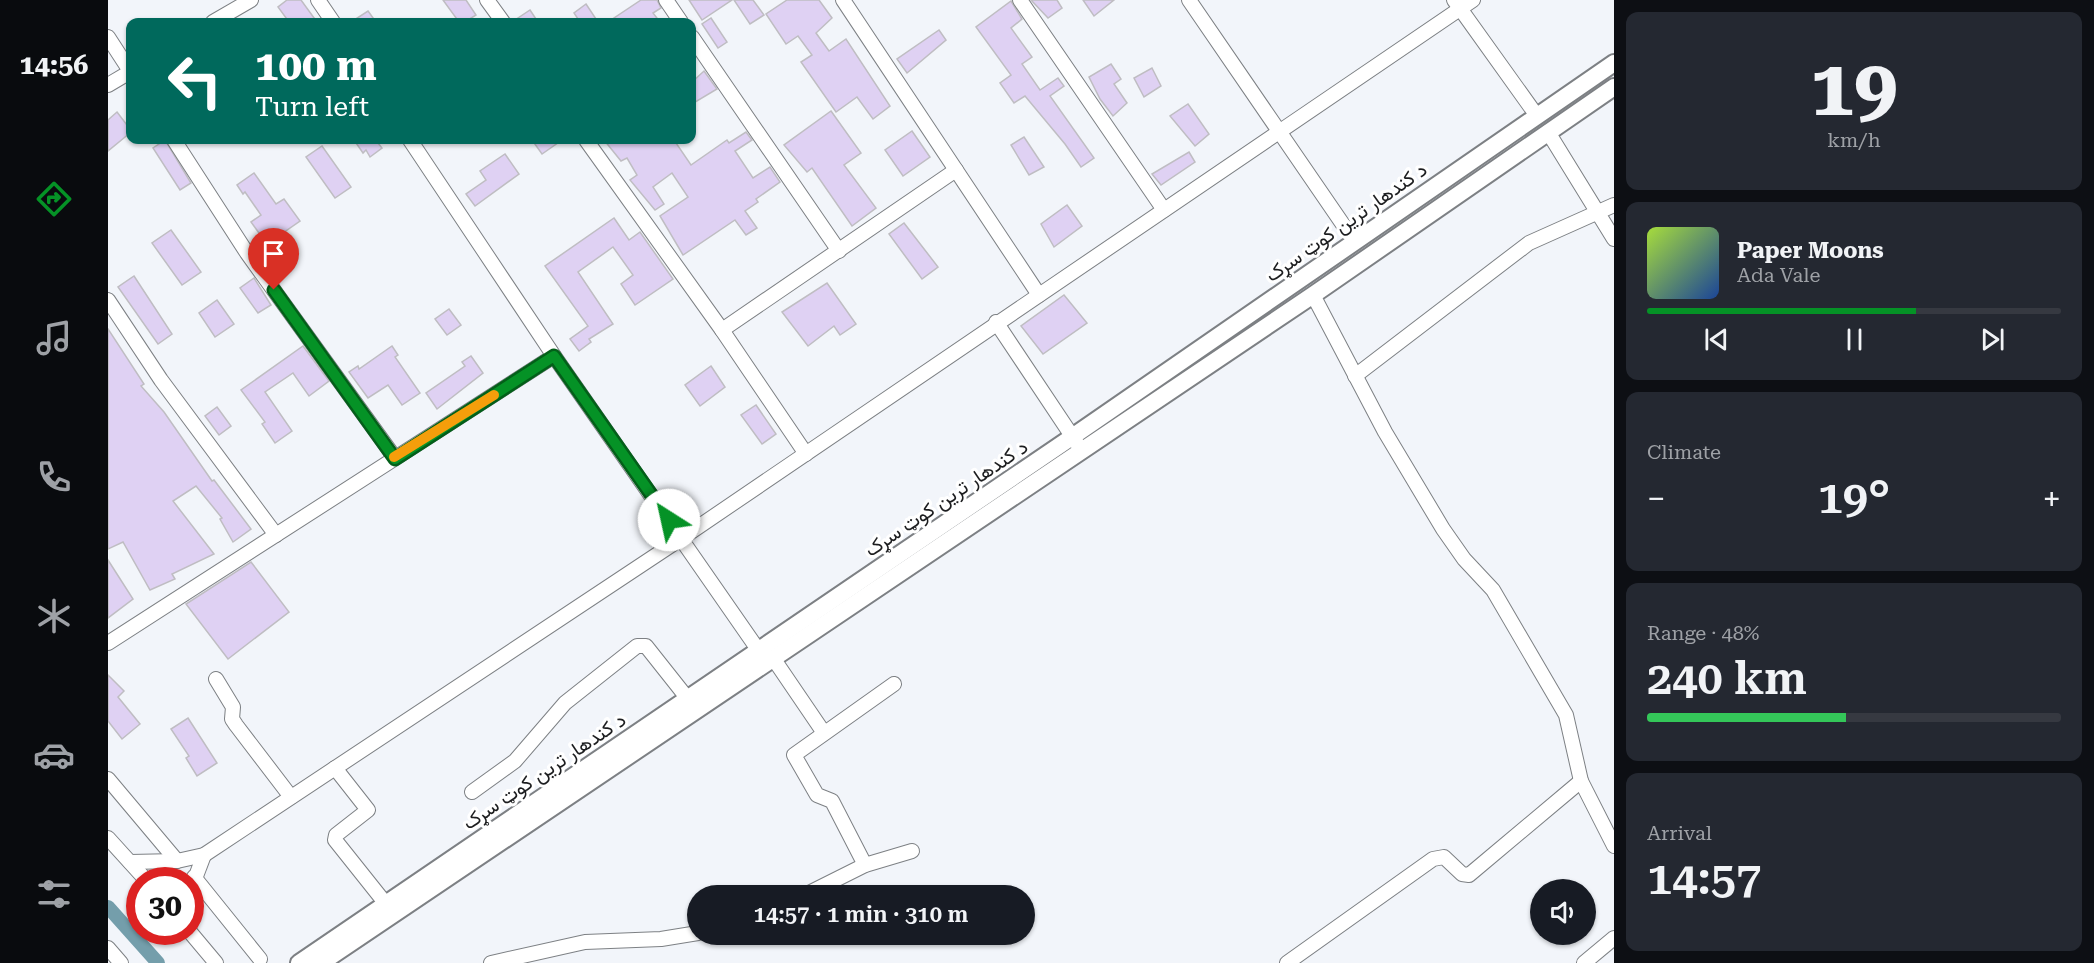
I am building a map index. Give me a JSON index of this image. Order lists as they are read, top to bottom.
{
  "streets": {
    "main road": ["د کندهار ترين کوټ سړک"]
  },
  "page": {
    "tabs": "14:56",
    "tile": [
      ["19", "km/h"],
      "Climate",
      ["Range · 48%", "240 km"],
      ["Arrival", "14:57"]
    ],
    "turn": ["100 m", "Turn left"],
    "song": ["Paper Moons", "Ada Vale"],
    "heat": ["−", "19°", "+"],
    "limit": "30",
    "trip": "14:57 · 1 min · 310 m"
  }
}
